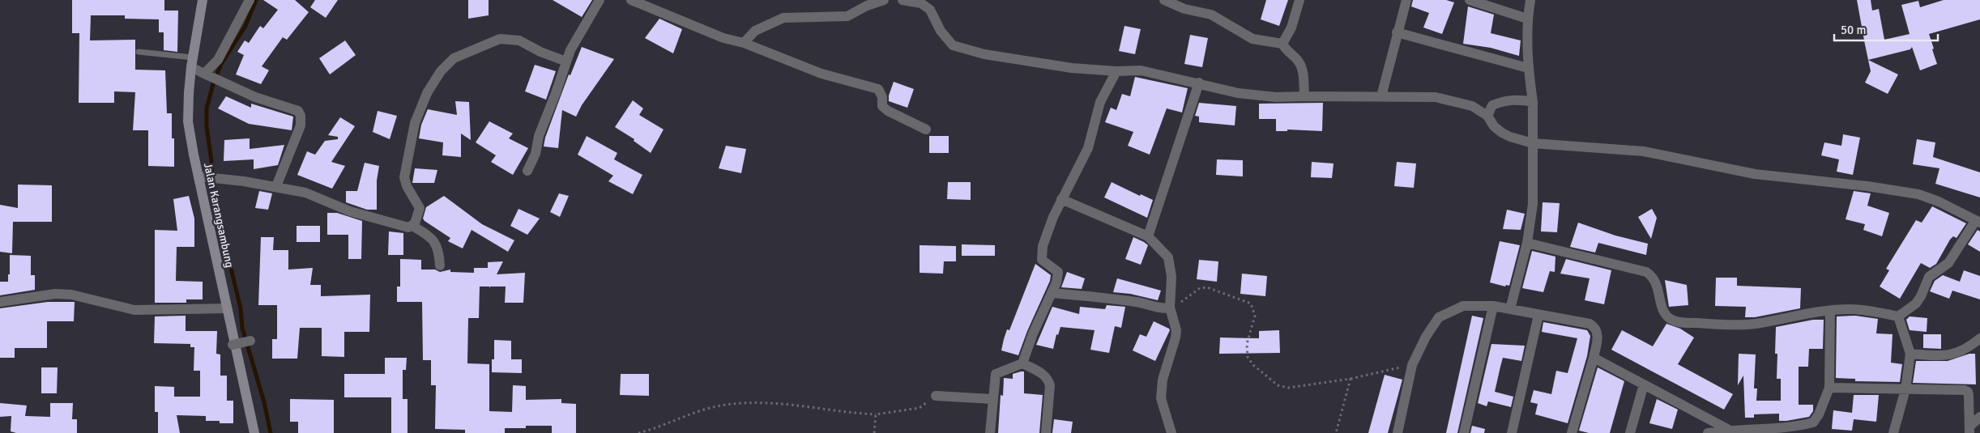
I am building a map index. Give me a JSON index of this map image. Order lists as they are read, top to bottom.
{
  "streets": {
    "main road": ["Jalan Karangsambung"]
  },
  "scale_bar": "50 m"
}
